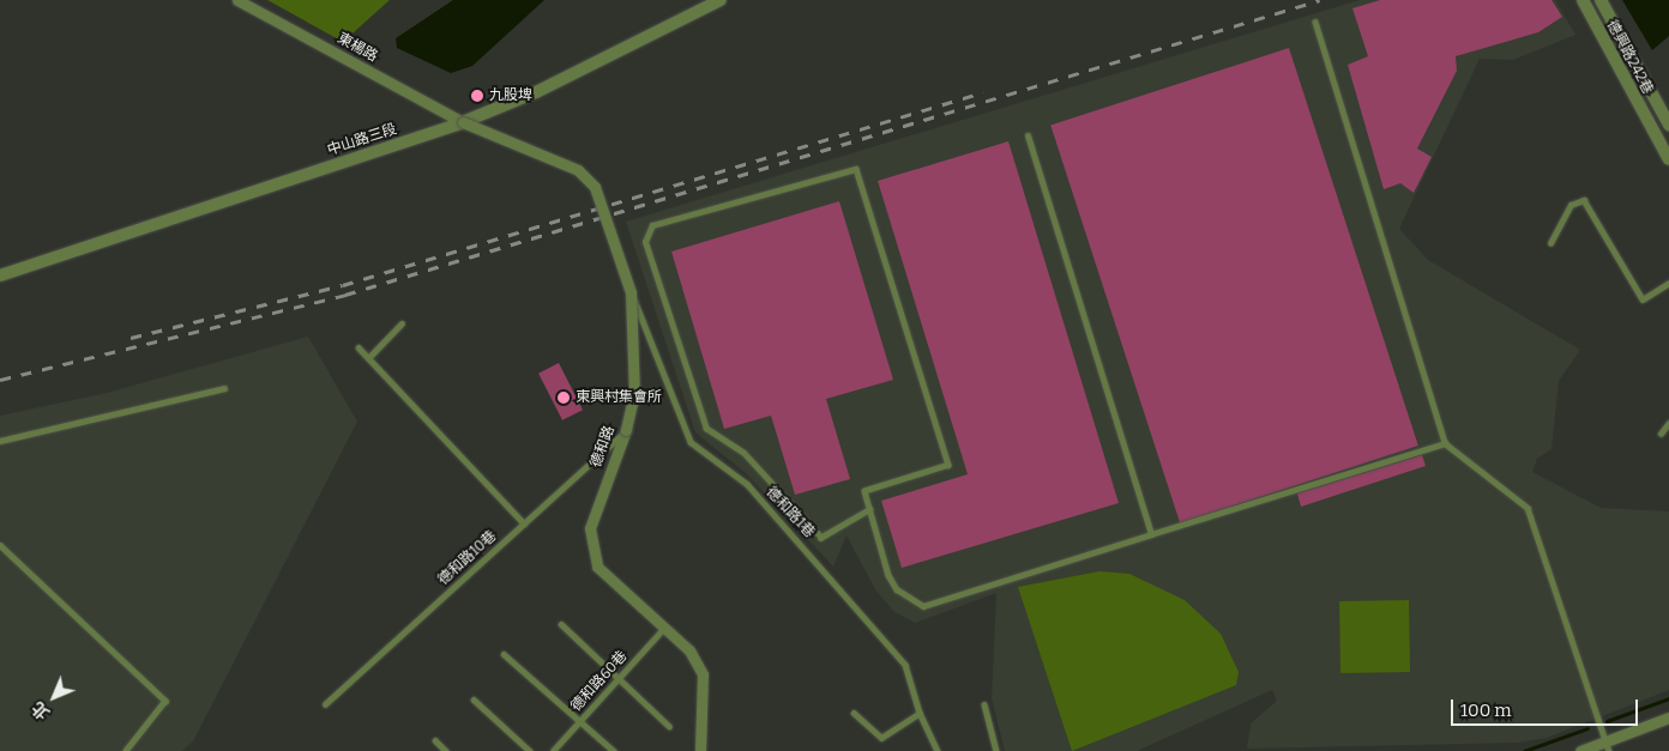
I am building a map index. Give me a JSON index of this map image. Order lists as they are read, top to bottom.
{
  "streets": {
    "street": [
      "東楊路",
      "德興路242巷",
      "中山路三段",
      "德和路"
    ],
    "lane": ["德和路1巷", "德和路10巷", "德和路60巷"]
  },
  "crossings": [
    ["東楊路", "中山路三段"],
    ["東楊路", "德和路"],
    ["中山路三段", "德和路"],
    ["德和路", "德和路1巷"],
    ["德和路", "德和路10巷"],
    ["德和路", "德和路60巷"]
  ],
  "places": ["九股埤", "東興村集會所"],
  "scale_bar": "100 m",
  "north": "bottom left"
}
